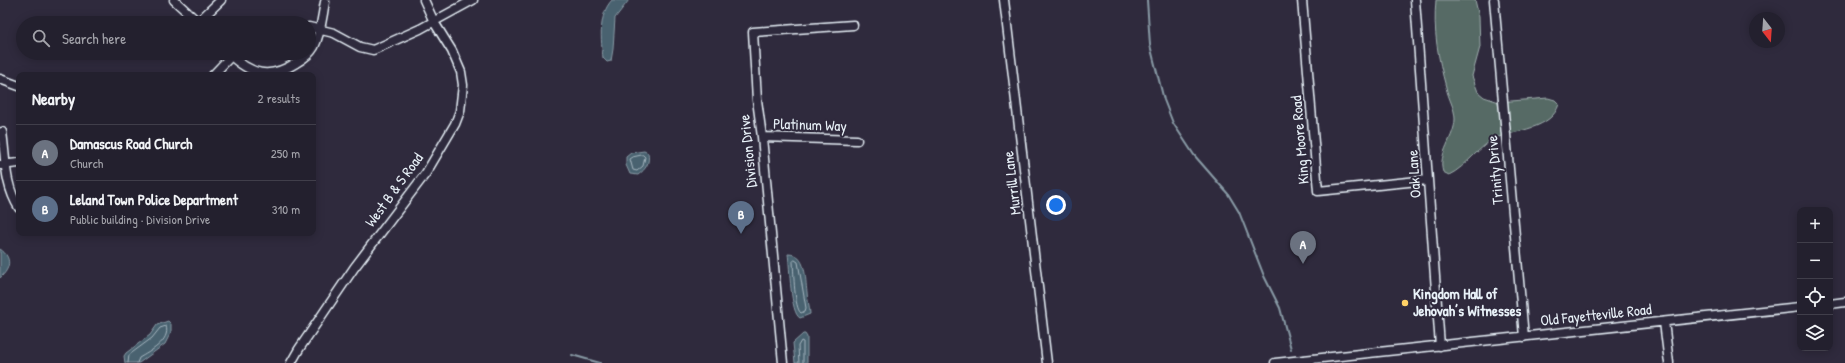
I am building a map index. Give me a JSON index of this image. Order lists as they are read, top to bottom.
{
  "streets": {
    "street": [
      "Platinum Way",
      "King Moore Road",
      "Division Drive",
      "Trinity Drive",
      "Oak Lane",
      "Murrill Lane",
      "West B & S Road",
      "Old Fayetteville Road"
    ]
  },
  "crossings": [
    ["Platinum Way", "Division Drive"],
    ["King Moore Road", "Oak Lane"],
    ["Trinity Drive", "Old Fayetteville Road"],
    ["Oak Lane", "Old Fayetteville Road"]
  ],
  "places": ["Kingdom Hall of Jehovah’s Witnesses"],
  "north": "bottom",
  "page": {
    "search": "Search here",
    "heading": ["Nearby", "2 results"],
    "list": [
      {
        "mark": "A",
        "name": "Damascus Road Church",
        "note": "Church",
        "value": "250 m"
      },
      {
        "mark": "B",
        "name": "Leland Town Police Department",
        "note": "Public building · Division Drive",
        "value": "310 m"
      }
    ],
    "pins": ["B", "A"],
    "map_buttons": ["+", "−"]
  }
}
